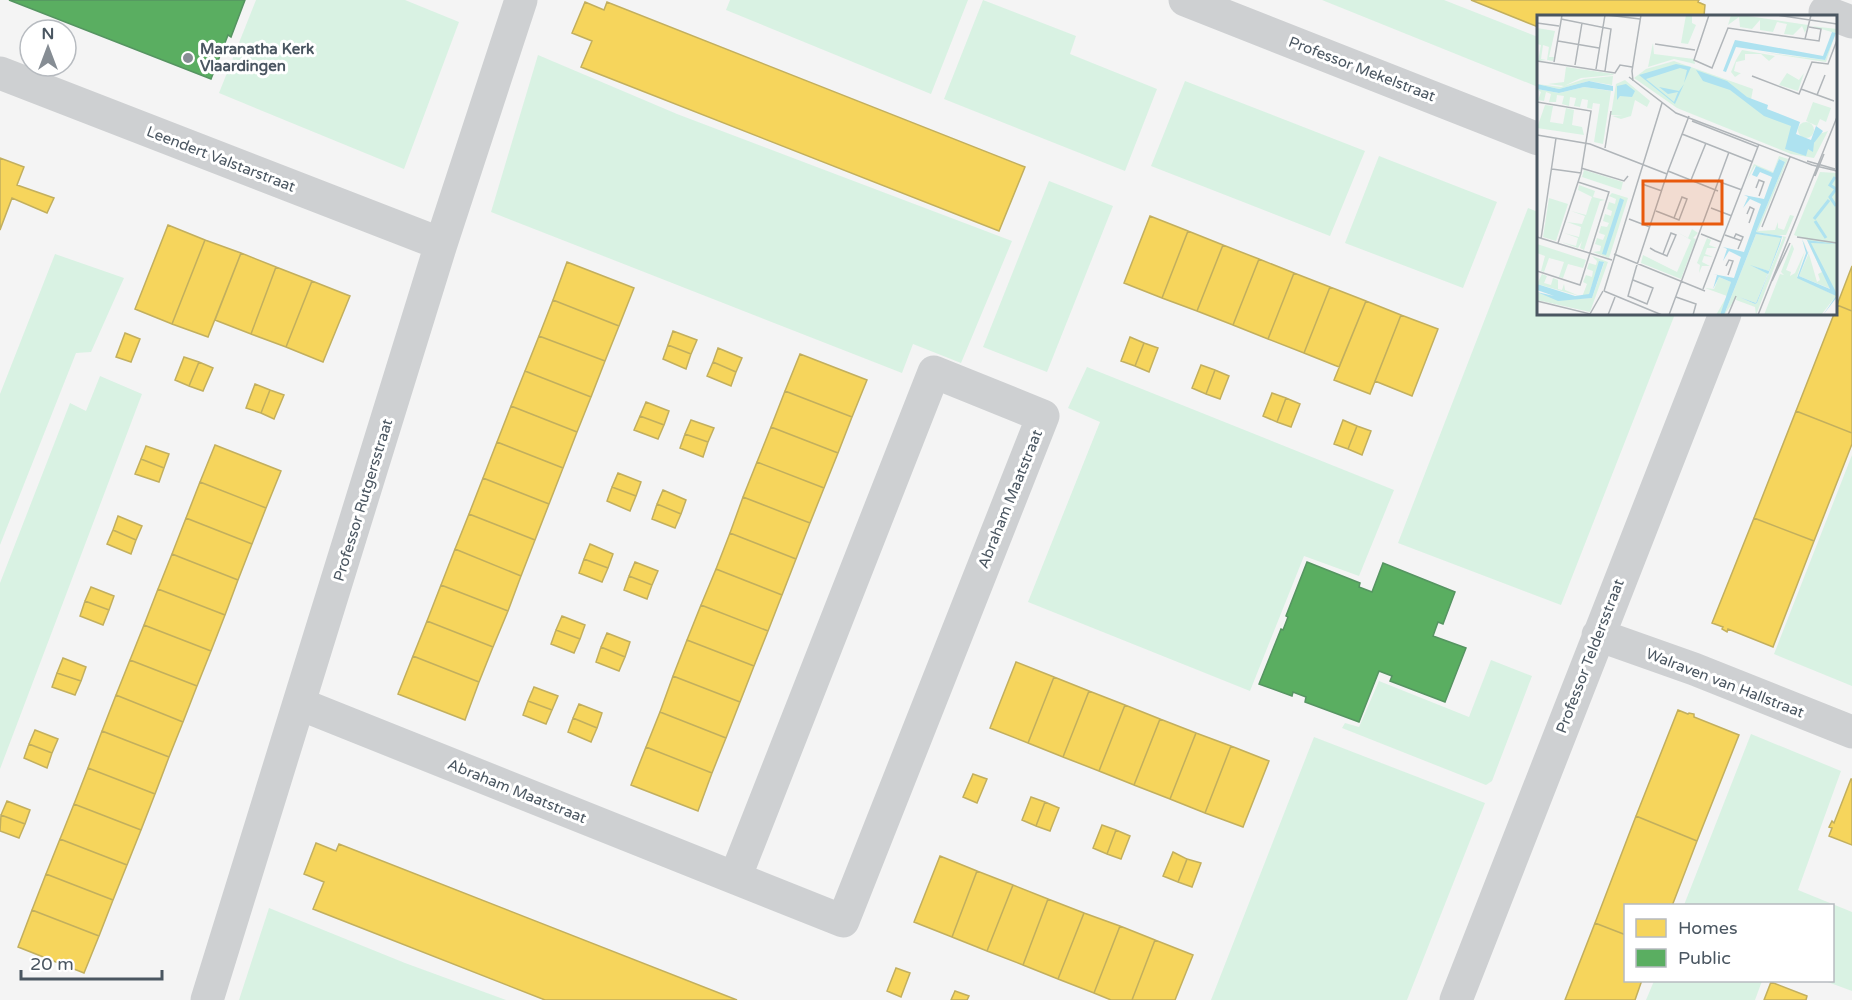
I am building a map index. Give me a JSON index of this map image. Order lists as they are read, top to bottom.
{
  "streets": {
    "street": [
      "Professor Mekelstraat",
      "Leendert Valstarstraat",
      "Abraham Maatstraat",
      "Professor Rutgersstraat",
      "Professor Teldersstraat",
      "Walraven van Hallstraat"
    ]
  },
  "crossings": [
    ["Leendert Valstarstraat", "Professor Rutgersstraat"],
    ["Abraham Maatstraat", "Professor Rutgersstraat"],
    ["Professor Teldersstraat", "Walraven van Hallstraat"]
  ],
  "places": ["Maranatha Kerk Vlaardingen"],
  "legend": ["Homes", "Public"],
  "scale_bar": "20 m",
  "north": "top"
}
